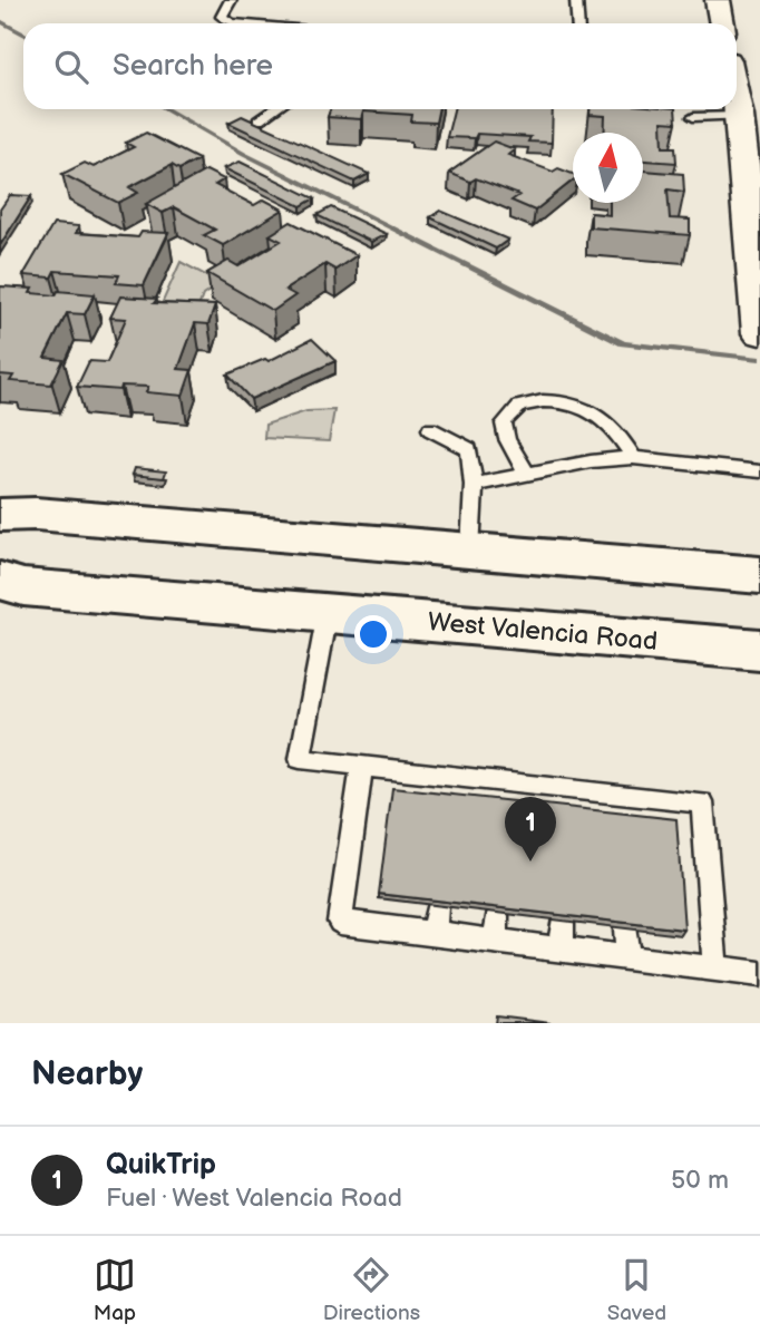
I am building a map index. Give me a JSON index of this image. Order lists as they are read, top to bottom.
{
  "streets": {
    "main road": ["West Valencia Road"]
  },
  "north": "top",
  "page": {
    "search": "Search here",
    "pins": "1",
    "heading": "Nearby",
    "list": [
      {
        "mark": "1",
        "name": "QuikTrip",
        "note": "Fuel · West Valencia Road",
        "value": "50 m"
      }
    ],
    "nav": ["Map", "Directions", "Saved"]
  }
}
